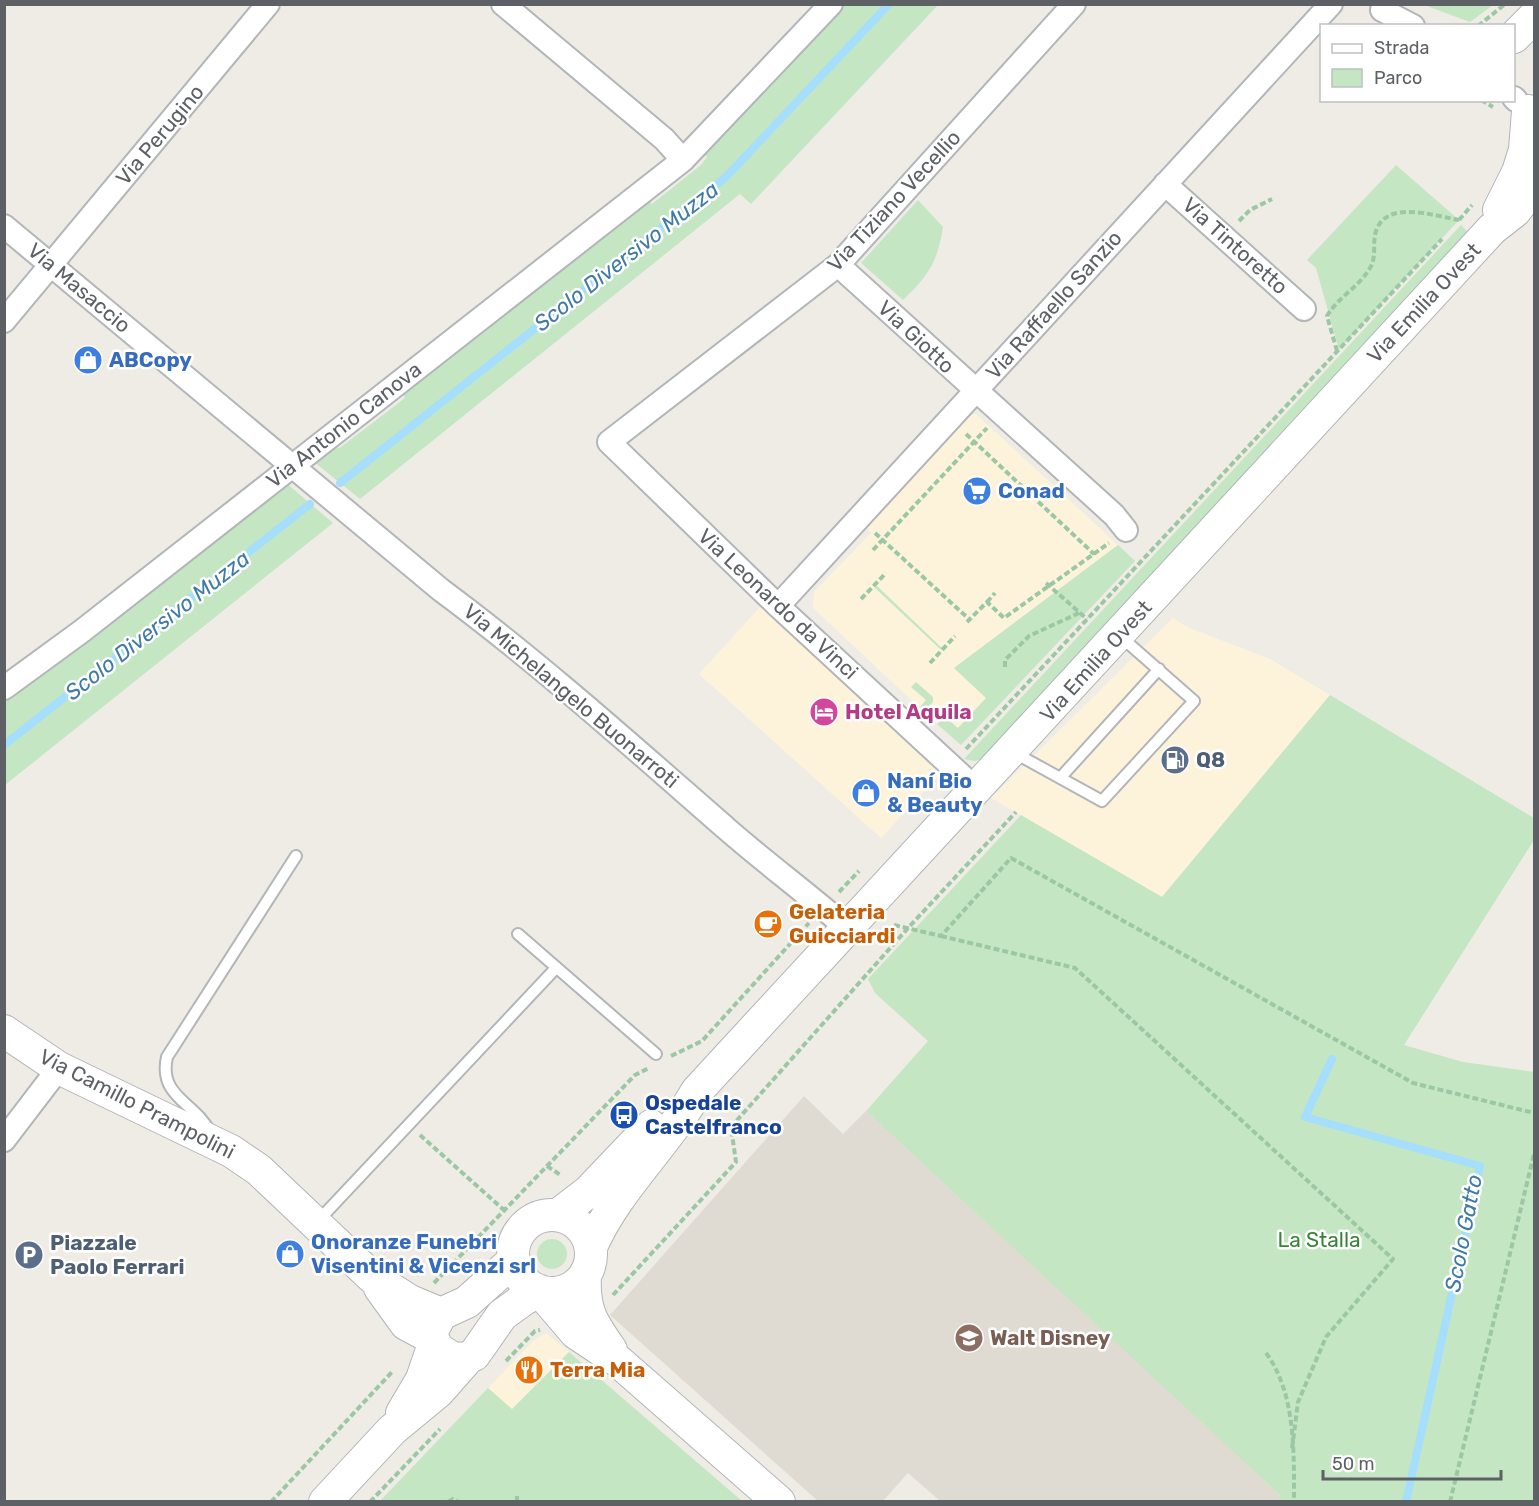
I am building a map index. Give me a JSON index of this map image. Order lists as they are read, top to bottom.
{
  "streets": {
    "main road": ["Via Emilia Ovest", "Via Camillo Prampolini"],
    "street": [
      "Via Perugino",
      "Via Tiziano Vecellio",
      "Via Tintoretto",
      "Via Masaccio",
      "Via Raffaello Sanzio",
      "Via Giotto",
      "Via Antonio Canova",
      "Via Leonardo da Vinci",
      "Via Michelangelo Buonarroti"
    ]
  },
  "crossings": [
    ["Via Perugino", "Via Masaccio"],
    ["Via Tiziano Vecellio", "Via Giotto"],
    ["Via Tiziano Vecellio", "Via Leonardo da Vinci"],
    ["Via Tintoretto", "Via Raffaello Sanzio"],
    ["Via Masaccio", "Via Antonio Canova"],
    ["Via Masaccio", "Via Michelangelo Buonarroti"],
    ["Via Emilia Ovest", "Via Leonardo da Vinci"],
    ["Via Emilia Ovest", "Via Michelangelo Buonarroti"],
    ["Via Raffaello Sanzio", "Via Giotto"],
    ["Via Raffaello Sanzio", "Via Leonardo da Vinci"],
    ["Via Antonio Canova", "Via Michelangelo Buonarroti"]
  ],
  "water": ["Scolo Diversivo Muzza", "Scolo Gatto"],
  "parks": ["La Stalla"],
  "places": {
    "shop": ["ABCopy", "Naní Bio & Beauty", "Onoranze Funebri Visentini & Vicenzi srl"],
    "supermarket": ["Conad"],
    "hotel": ["Hotel Aquila"],
    "fuel station": ["Q8"],
    "cafe": ["Gelateria Guicciardi"],
    "bus stop": ["Ospedale Castelfranco"],
    "parking": ["Piazzale Paolo Ferrari"],
    "school or university": ["Walt Disney"],
    "restaurant": ["Terra Mia"]
  },
  "legend": ["Strada", "Parco"],
  "scale_bar": "50 m"
}
